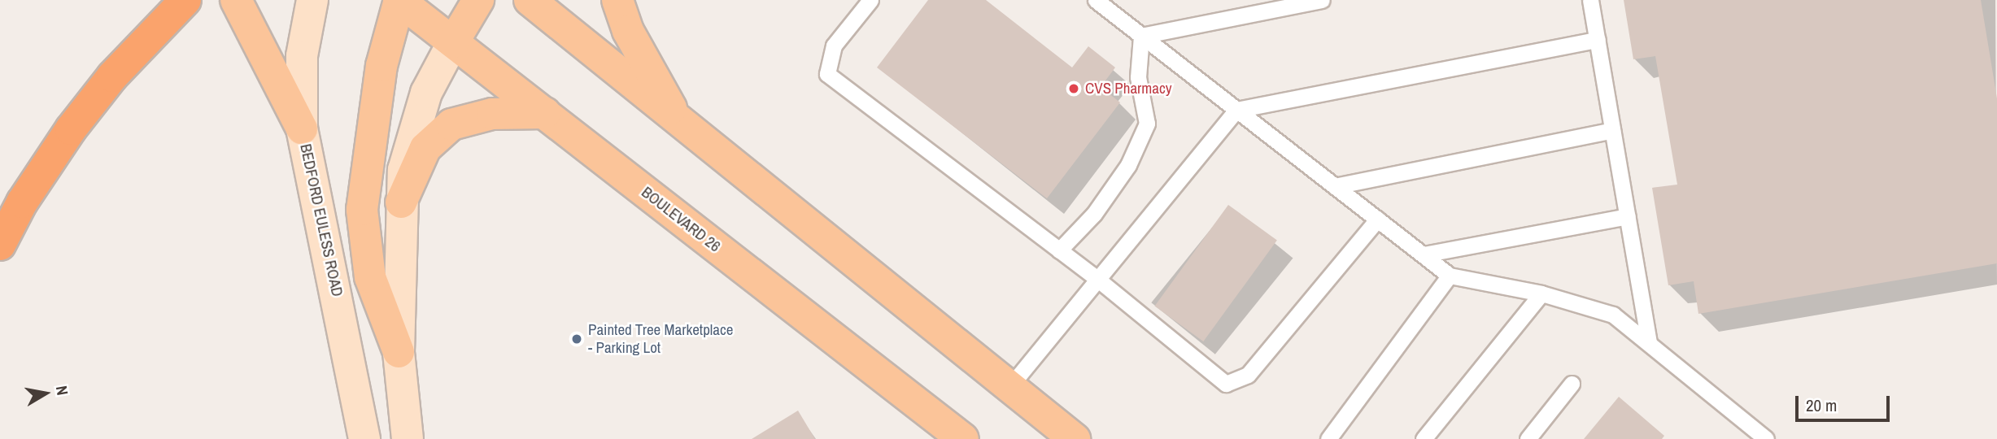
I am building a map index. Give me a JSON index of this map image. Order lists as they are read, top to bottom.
{
  "streets": {
    "main road": ["BOULEVARD 26", "BEDFORD EULESS ROAD"]
  },
  "places": ["CVS Pharmacy", "Painted Tree Marketplace - Parking Lot"],
  "scale_bar": "20 m",
  "north": "right"
}
